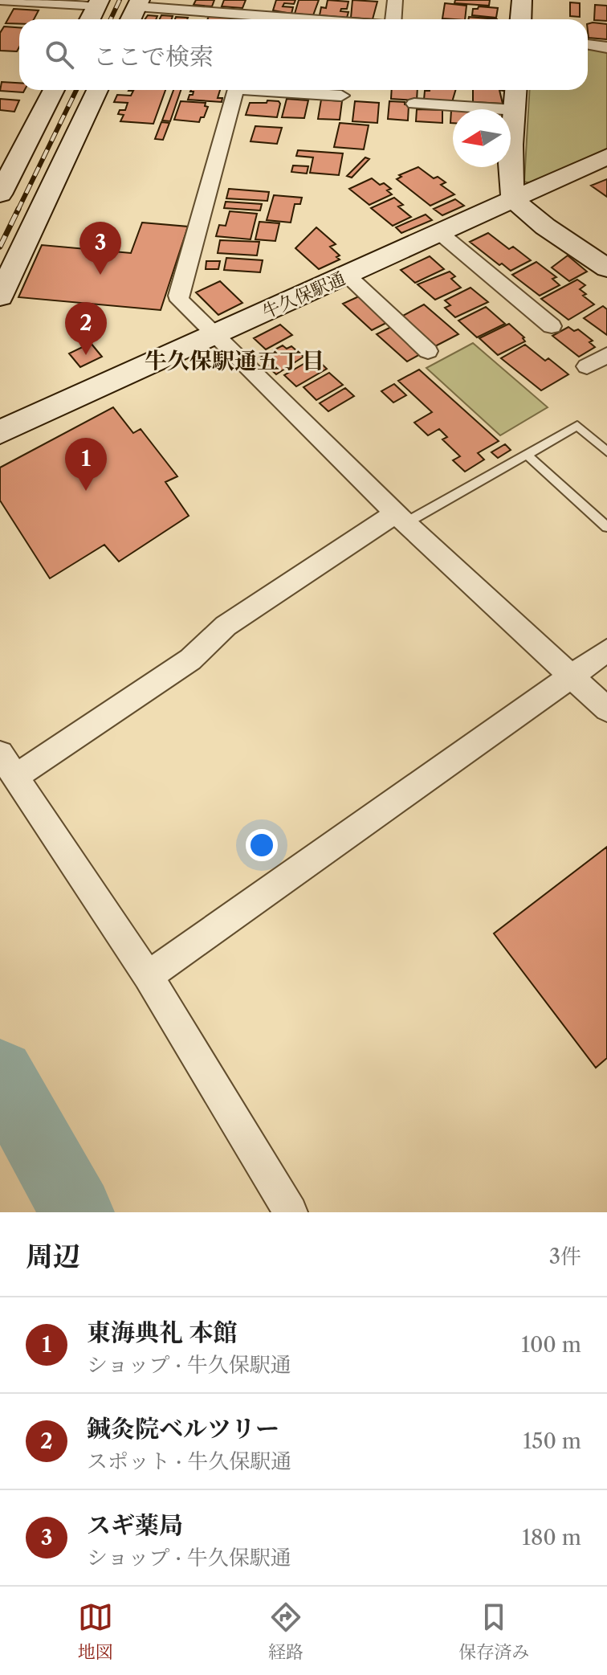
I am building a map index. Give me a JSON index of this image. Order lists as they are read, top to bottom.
{
  "streets": {
    "street": ["牛久保駅通"]
  },
  "districts": ["牛久保駅通五丁目"],
  "north": "left",
  "page": {
    "search": "ここで検索",
    "pins": ["3", "2", "1"],
    "heading": ["周辺", "3件"],
    "list": [
      {
        "mark": "1",
        "name": "東海典礼 本館",
        "note": "ショップ · 牛久保駅通",
        "value": "100 m"
      },
      {
        "mark": "2",
        "name": "鍼灸院ベルツリー",
        "note": "スポット · 牛久保駅通",
        "value": "150 m"
      },
      {
        "mark": "3",
        "name": "スギ薬局",
        "note": "ショップ · 牛久保駅通",
        "value": "180 m"
      }
    ],
    "nav": ["地図", "経路", "保存済み"]
  }
}
